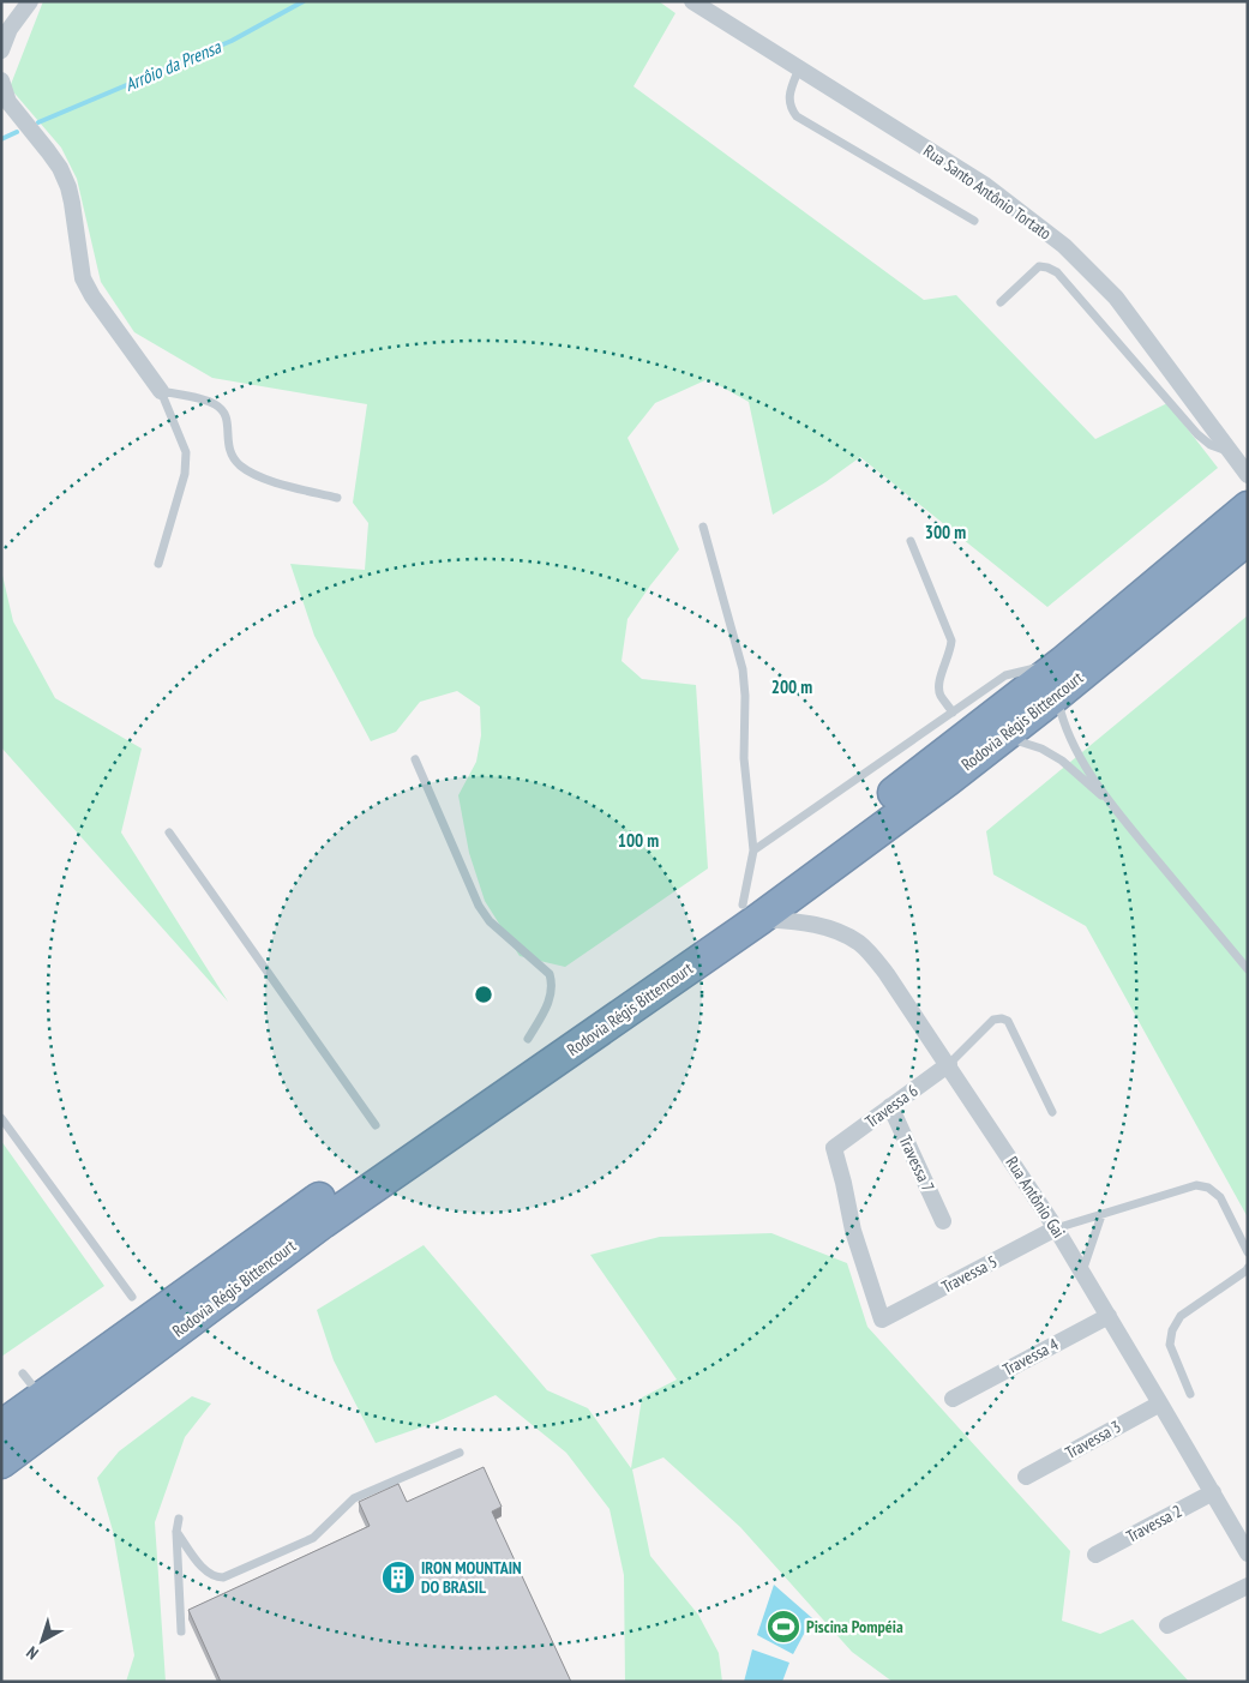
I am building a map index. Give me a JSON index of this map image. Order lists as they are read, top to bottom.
{
  "streets": {
    "highway": ["Rodovia Régis Bittencourt"],
    "street": [
      "Rua Santo Antônio Tortato",
      "Travessa 6",
      "Travessa 7",
      "Rua Antônio Gai",
      "Travessa 5",
      "Travessa 4",
      "Travessa 3",
      "Travessa 2"
    ]
  },
  "crossings": [
    ["Rodovia Régis Bittencourt", "Rua Antônio Gai"],
    ["Travessa 6", "Travessa 7"],
    ["Travessa 6", "Rua Antônio Gai"],
    ["Travessa 6", "Travessa 5"],
    ["Rua Antônio Gai", "Travessa 5"],
    ["Rua Antônio Gai", "Travessa 4"],
    ["Rua Antônio Gai", "Travessa 3"],
    ["Rua Antônio Gai", "Travessa 2"]
  ],
  "water": ["Arrôio da Prensa"],
  "places": {
    "building": ["IRON MOUNTAIN DO BRASIL"],
    "sports": ["Piscina Pompéia"]
  },
  "north": "bottom left",
  "rings": ["300 m", "200 m", "100 m"]
}
